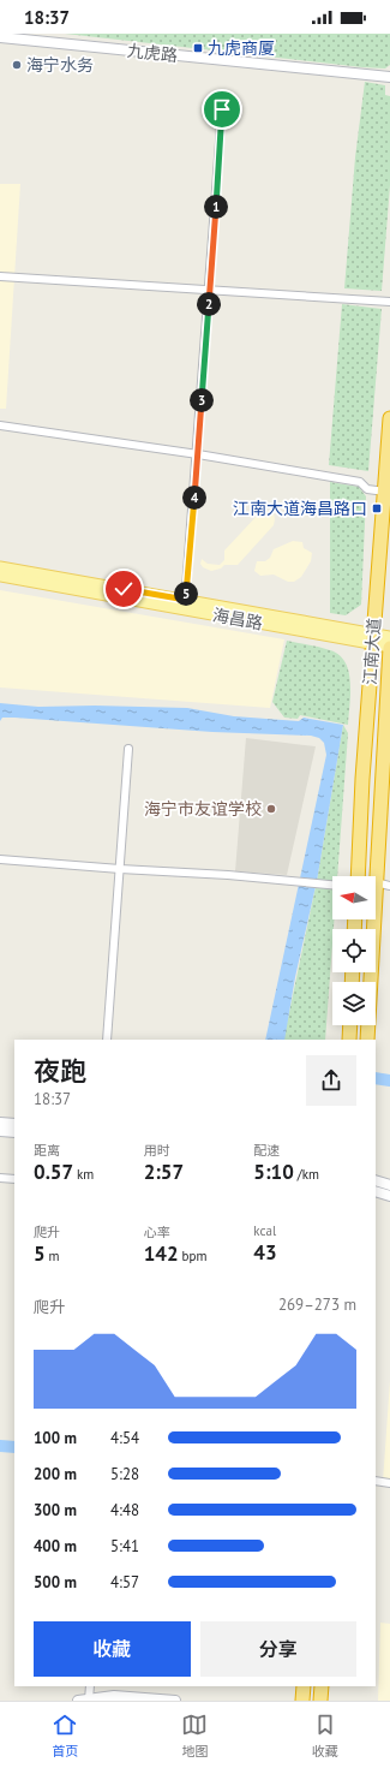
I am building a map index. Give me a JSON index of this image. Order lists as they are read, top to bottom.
{
  "streets": {
    "highway": ["江南大道"],
    "main road": ["海昌路"],
    "street": ["九虎路"]
  },
  "crossings": [
    ["海昌路", "江南大道"]
  ],
  "places": {
    "transit": ["九虎商厦", "江南大道海昌路口"],
    "other": ["海宁水务", "海宁市友谊学校"]
  },
  "north": "left",
  "page": {
    "status": "18:37",
    "pins": [
      "1",
      "2",
      "3",
      "4",
      "5"
    ],
    "heading": ["夜跑", "18:37"],
    "stats": [
      ["距离", "0.57 km"],
      ["用时", "2:57"],
      ["配速", "5:10 /km"],
      ["爬升", "5 m"],
      ["心率", "142 bpm"],
      ["kcal", "43"]
    ],
    "chart": ["爬升", "269–273 m"],
    "list": [
      {
        "name": "100 m",
        "note": "4:54"
      },
      {
        "name": "200 m",
        "note": "5:28"
      },
      {
        "name": "300 m",
        "note": "4:48"
      },
      {
        "name": "400 m",
        "note": "5:41"
      },
      {
        "name": "500 m",
        "note": "4:57"
      }
    ],
    "buttons": ["收藏", "分享"],
    "tabs": ["首页", "地图", "收藏"]
  }
}
